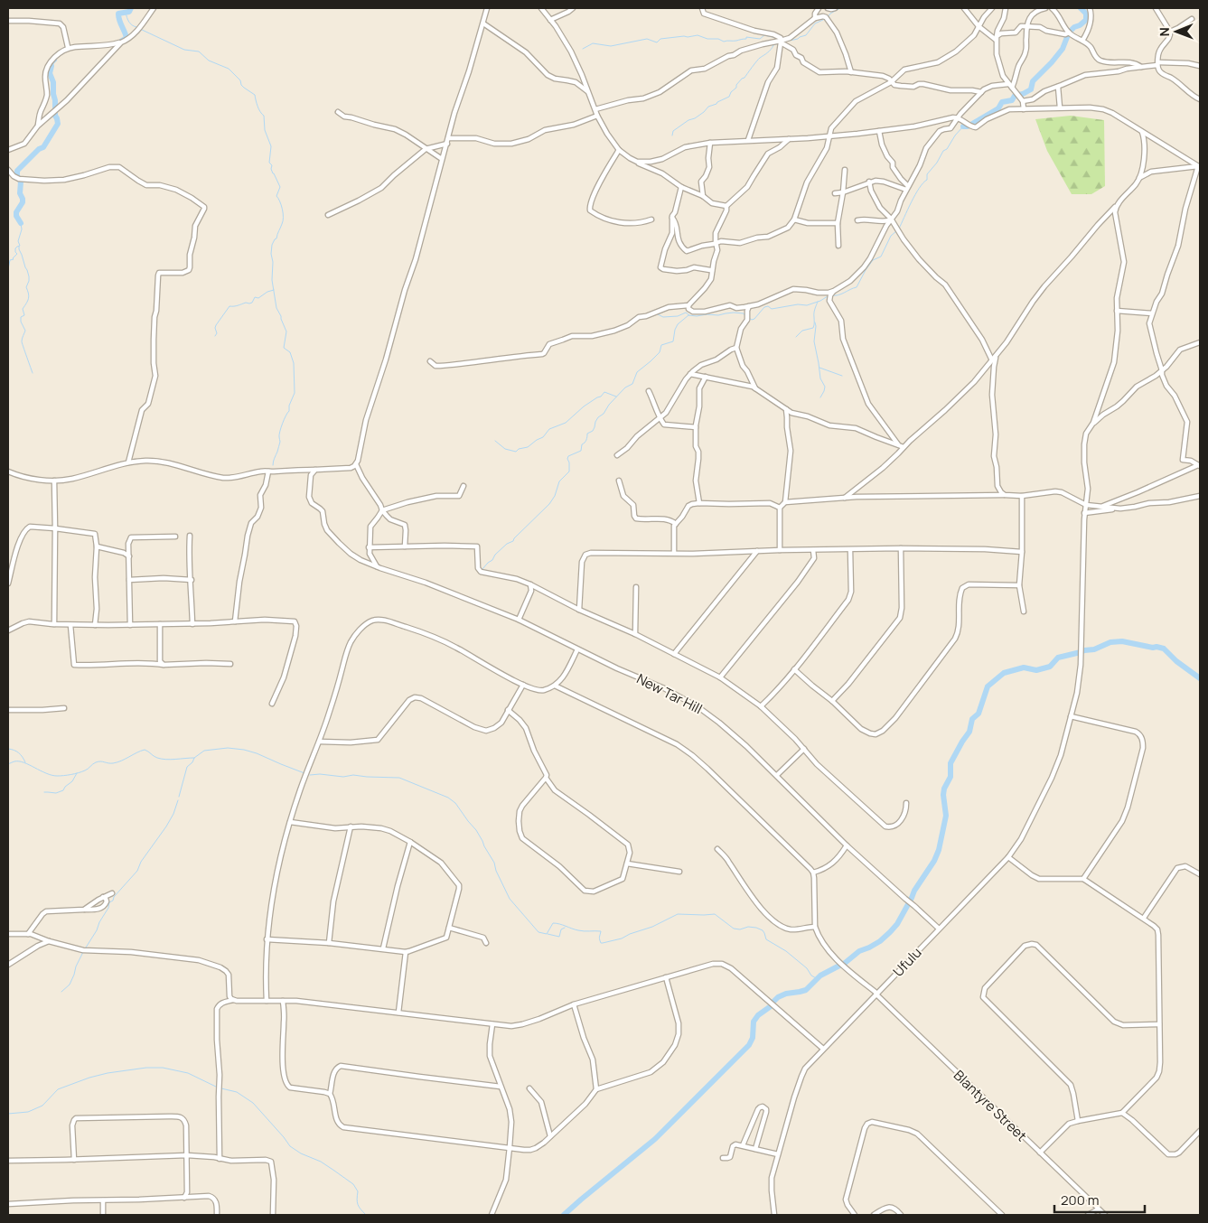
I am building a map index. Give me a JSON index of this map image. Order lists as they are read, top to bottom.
{
  "streets": {
    "street": ["New Tar Hill", "Ufulu", "Blantyre Street"]
  },
  "crossings": [
    ["New Tar Hill", "Ufulu"],
    ["Ufulu", "Blantyre Street"]
  ],
  "scale_bar": "200 m",
  "north": "left"
}
